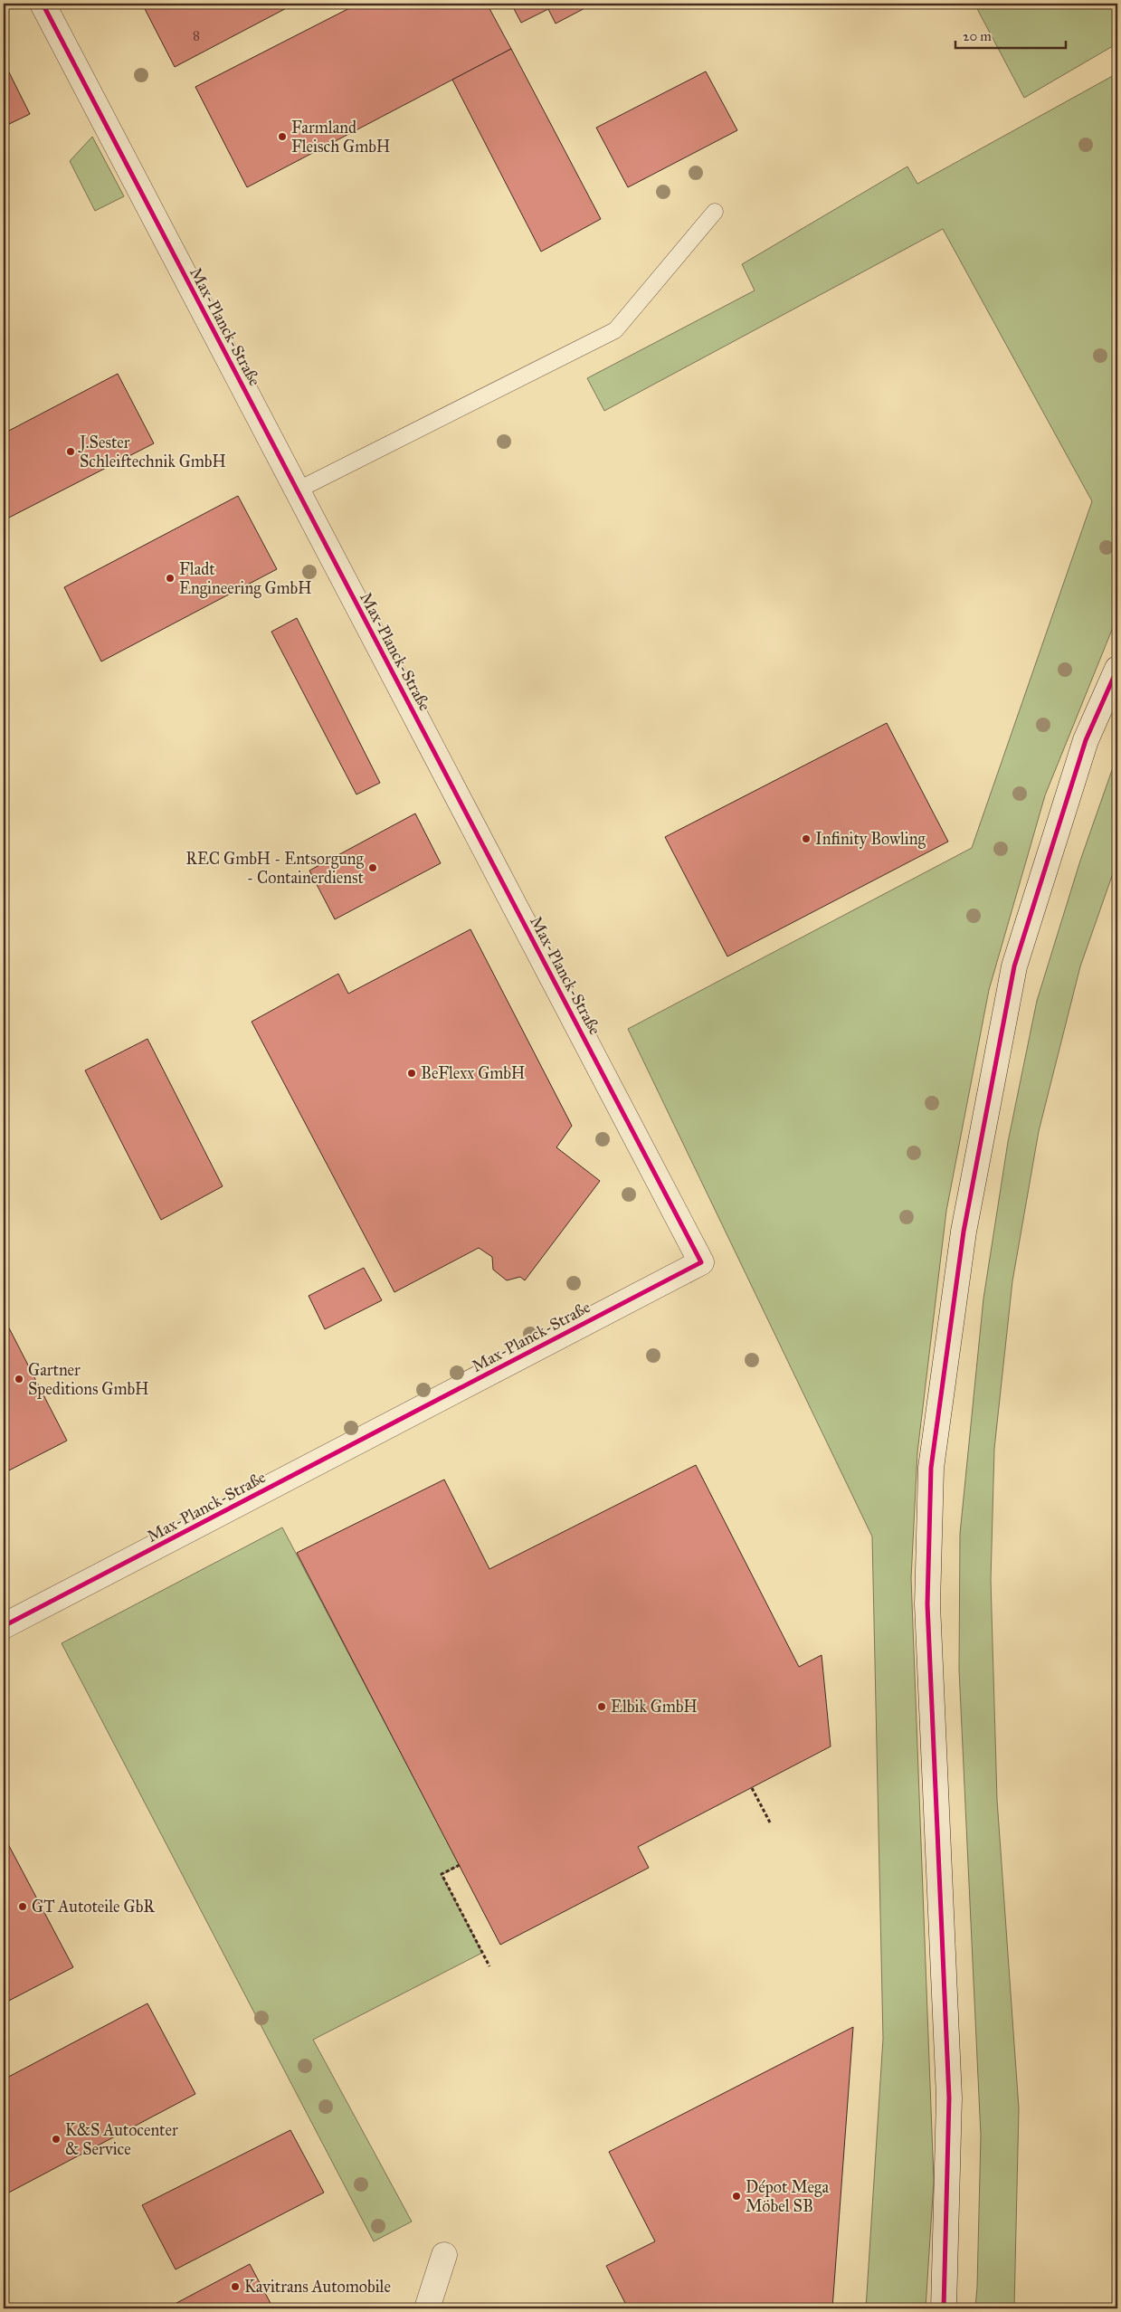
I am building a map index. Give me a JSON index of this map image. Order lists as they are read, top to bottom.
{
  "streets": {
    "street": ["Max-Planck-Straße"]
  },
  "places": [
    "Farmland Fleisch GmbH",
    "J.Sester Schleiftechnik GmbH",
    "Fladt Engineering GmbH",
    "Infinity Bowling",
    "REC GmbH - Entsorgung - Containerdienst",
    "BeFlexx GmbH",
    "Gartner Speditions GmbH",
    "Elbik GmbH",
    "GT Autoteile GbR",
    "K&S Autocenter & Service",
    "Dépot Mega Möbel SB",
    "Kavitrans Automobile"
  ],
  "house_numbers": ["8"],
  "scale_bar": "20 m"
}
